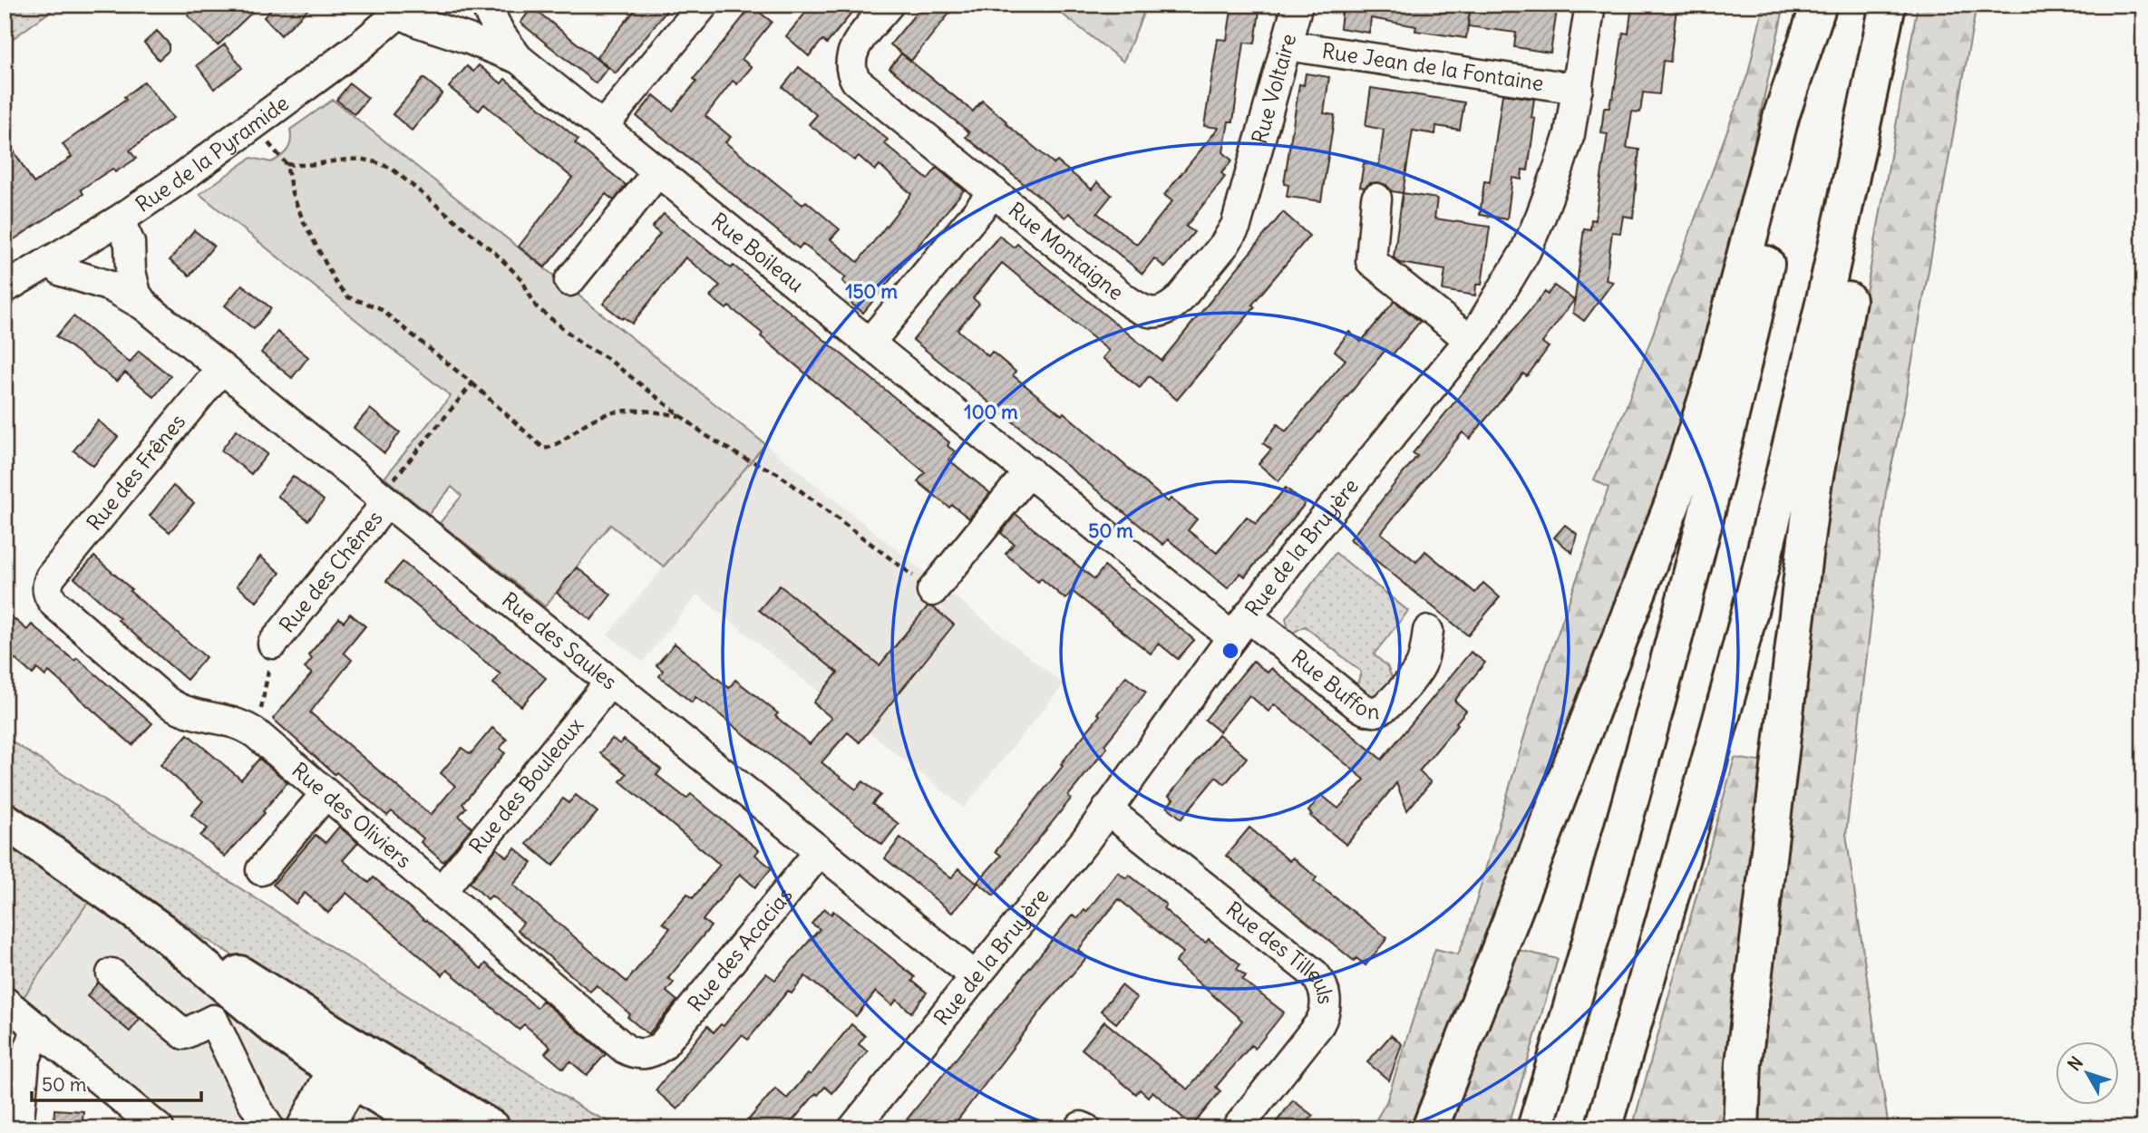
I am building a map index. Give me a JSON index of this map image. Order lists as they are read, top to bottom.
{
  "streets": {
    "street": [
      "Rue Jean de la Fontaine",
      "Rue Voltaire",
      "Rue de la Pyramide",
      "Rue Boileau",
      "Rue Montaigne",
      "Rue des Frênes",
      "Rue de la Bruyère",
      "Rue des Chênes",
      "Rue des Saules",
      "Rue Buffon",
      "Rue des Bouleaux",
      "Rue des Oliviers",
      "Rue des Acacias",
      "Rue des Tilleuls"
    ]
  },
  "crossings": [
    ["Rue Jean de la Fontaine", "Rue Voltaire"],
    ["Rue Jean de la Fontaine", "Rue de la Bruyère"],
    ["Rue Voltaire", "Rue Montaigne"],
    ["Rue de la Pyramide", "Rue Boileau"],
    ["Rue de la Pyramide", "Rue des Saules"],
    ["Rue Boileau", "Rue de la Bruyère"],
    ["Rue Boileau", "Rue Buffon"],
    ["Rue des Frênes", "Rue des Saules"],
    ["Rue des Frênes", "Rue des Oliviers"],
    ["Rue de la Bruyère", "Rue des Saules"],
    ["Rue de la Bruyère", "Rue Buffon"],
    ["Rue de la Bruyère", "Rue des Tilleuls"],
    ["Rue des Chênes", "Rue des Saules"],
    ["Rue des Saules", "Rue des Bouleaux"],
    ["Rue des Saules", "Rue des Acacias"],
    ["Rue des Bouleaux", "Rue des Oliviers"],
    ["Rue des Oliviers", "Rue des Acacias"]
  ],
  "scale_bar": "50 m",
  "north": "top left",
  "rings": ["150 m", "100 m", "50 m"]
}
